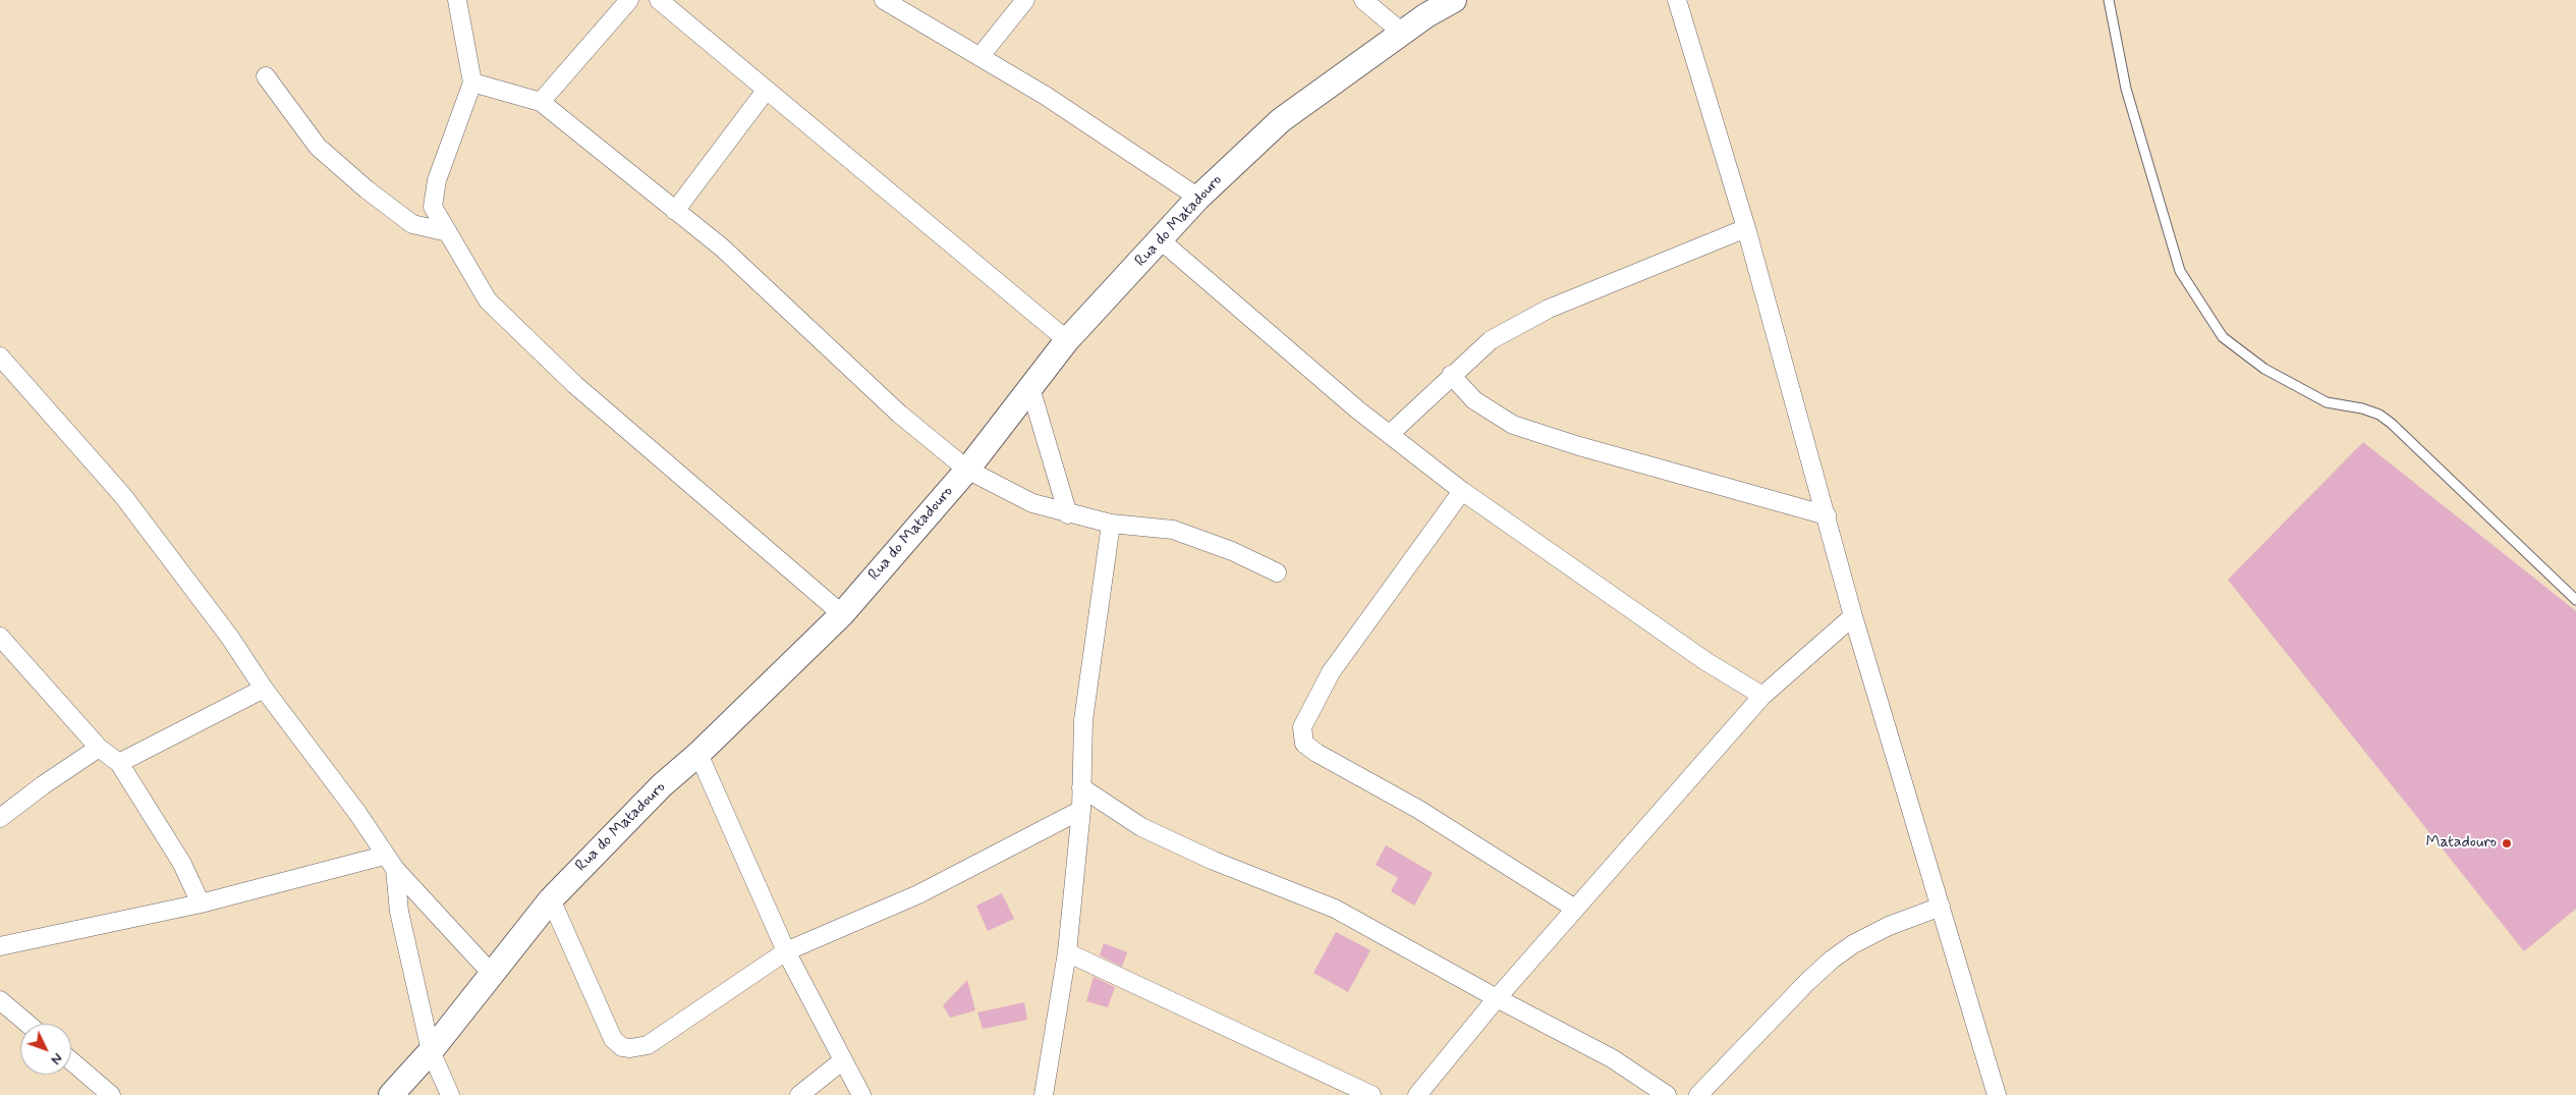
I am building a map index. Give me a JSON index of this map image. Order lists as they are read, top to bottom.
{
  "streets": {
    "street": ["Rua do Matadouro"]
  },
  "places": ["Matadouro"],
  "north": "bottom right"
}
